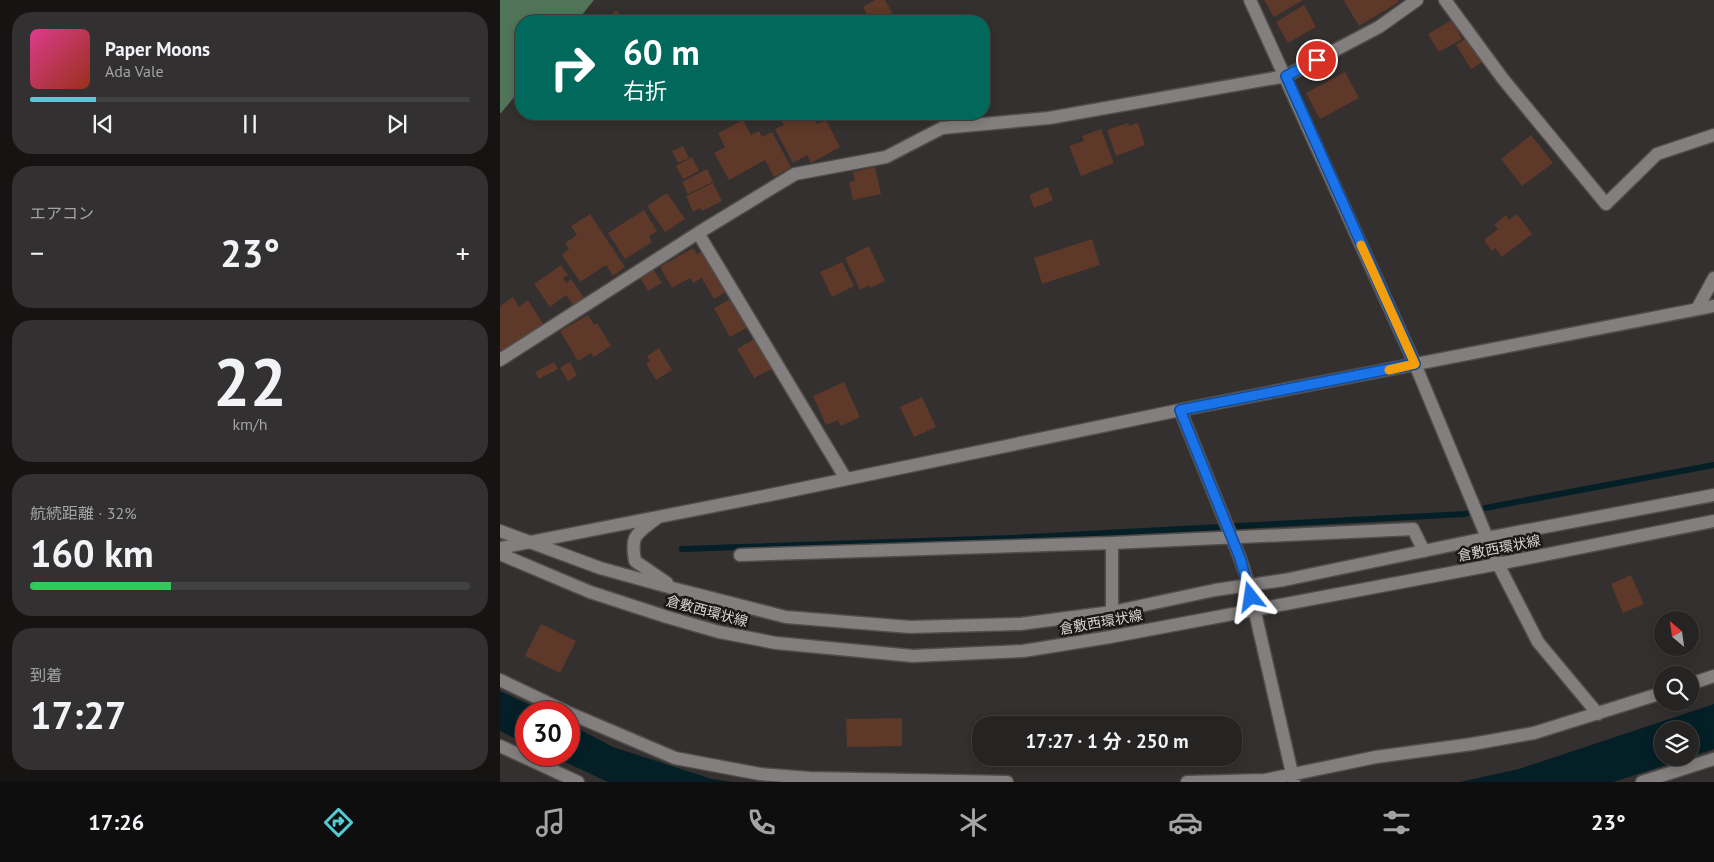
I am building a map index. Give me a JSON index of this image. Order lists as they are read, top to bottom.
{
  "streets": {
    "street": ["倉敷西環状線"]
  },
  "north": "top left",
  "page": {
    "turn": ["60 m", "右折"],
    "song": ["Paper Moons", "Ada Vale"],
    "tile": [
      "エアコン",
      ["22", "km/h"],
      ["航続距離 · 32%", "160 km"],
      ["到着", "17:27"]
    ],
    "heat": ["−", "23°", "+"],
    "limit": "30",
    "trip": "17:27 · 1 分 · 250 m",
    "tabs": ["17:26", "23°"]
  }
}
